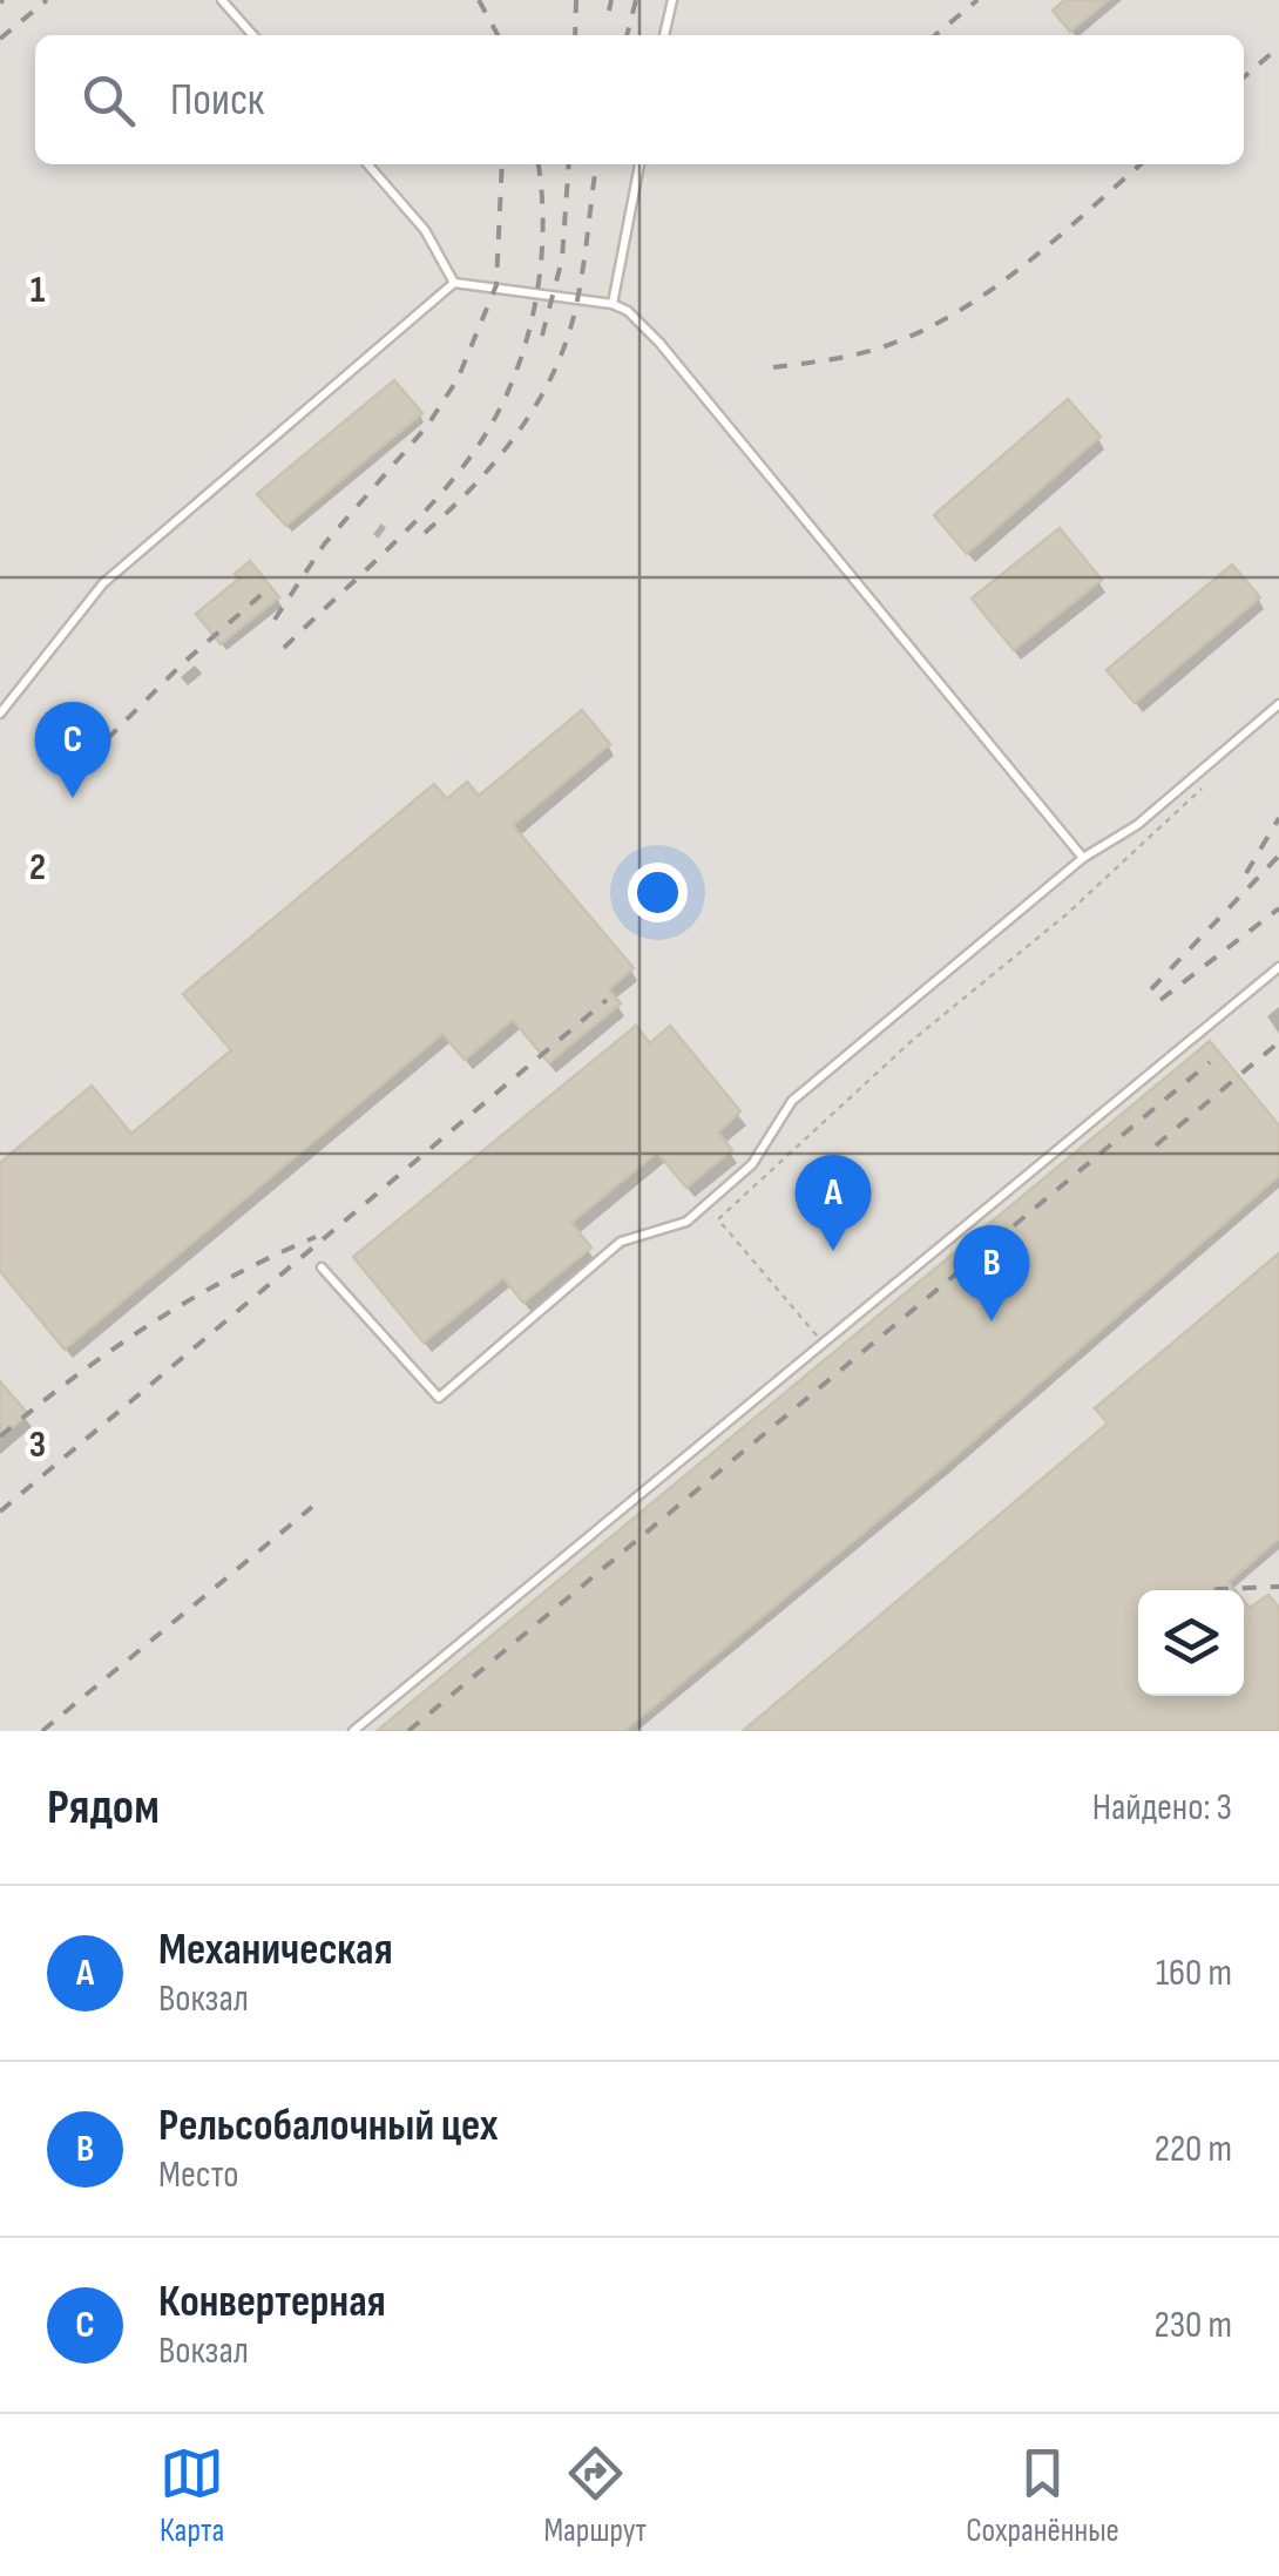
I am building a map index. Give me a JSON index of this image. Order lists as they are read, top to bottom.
{
  "page": {
    "search": "Поиск",
    "pins": ["C", "A", "B"],
    "heading": ["Рядом", "Найдено: 3"],
    "list": [
      {
        "mark": "A",
        "name": "Механическая",
        "note": "Вокзал",
        "value": "160 m"
      },
      {
        "mark": "B",
        "name": "Рельсобалочный цех",
        "note": "Место",
        "value": "220 m"
      },
      {
        "mark": "C",
        "name": "Конвертерная",
        "note": "Вокзал",
        "value": "230 m"
      }
    ],
    "nav": ["Карта", "Маршрут", "Сохранённые"]
  },
  "grid": {
    "rows": ["1", "2", "3"]
  }
}
